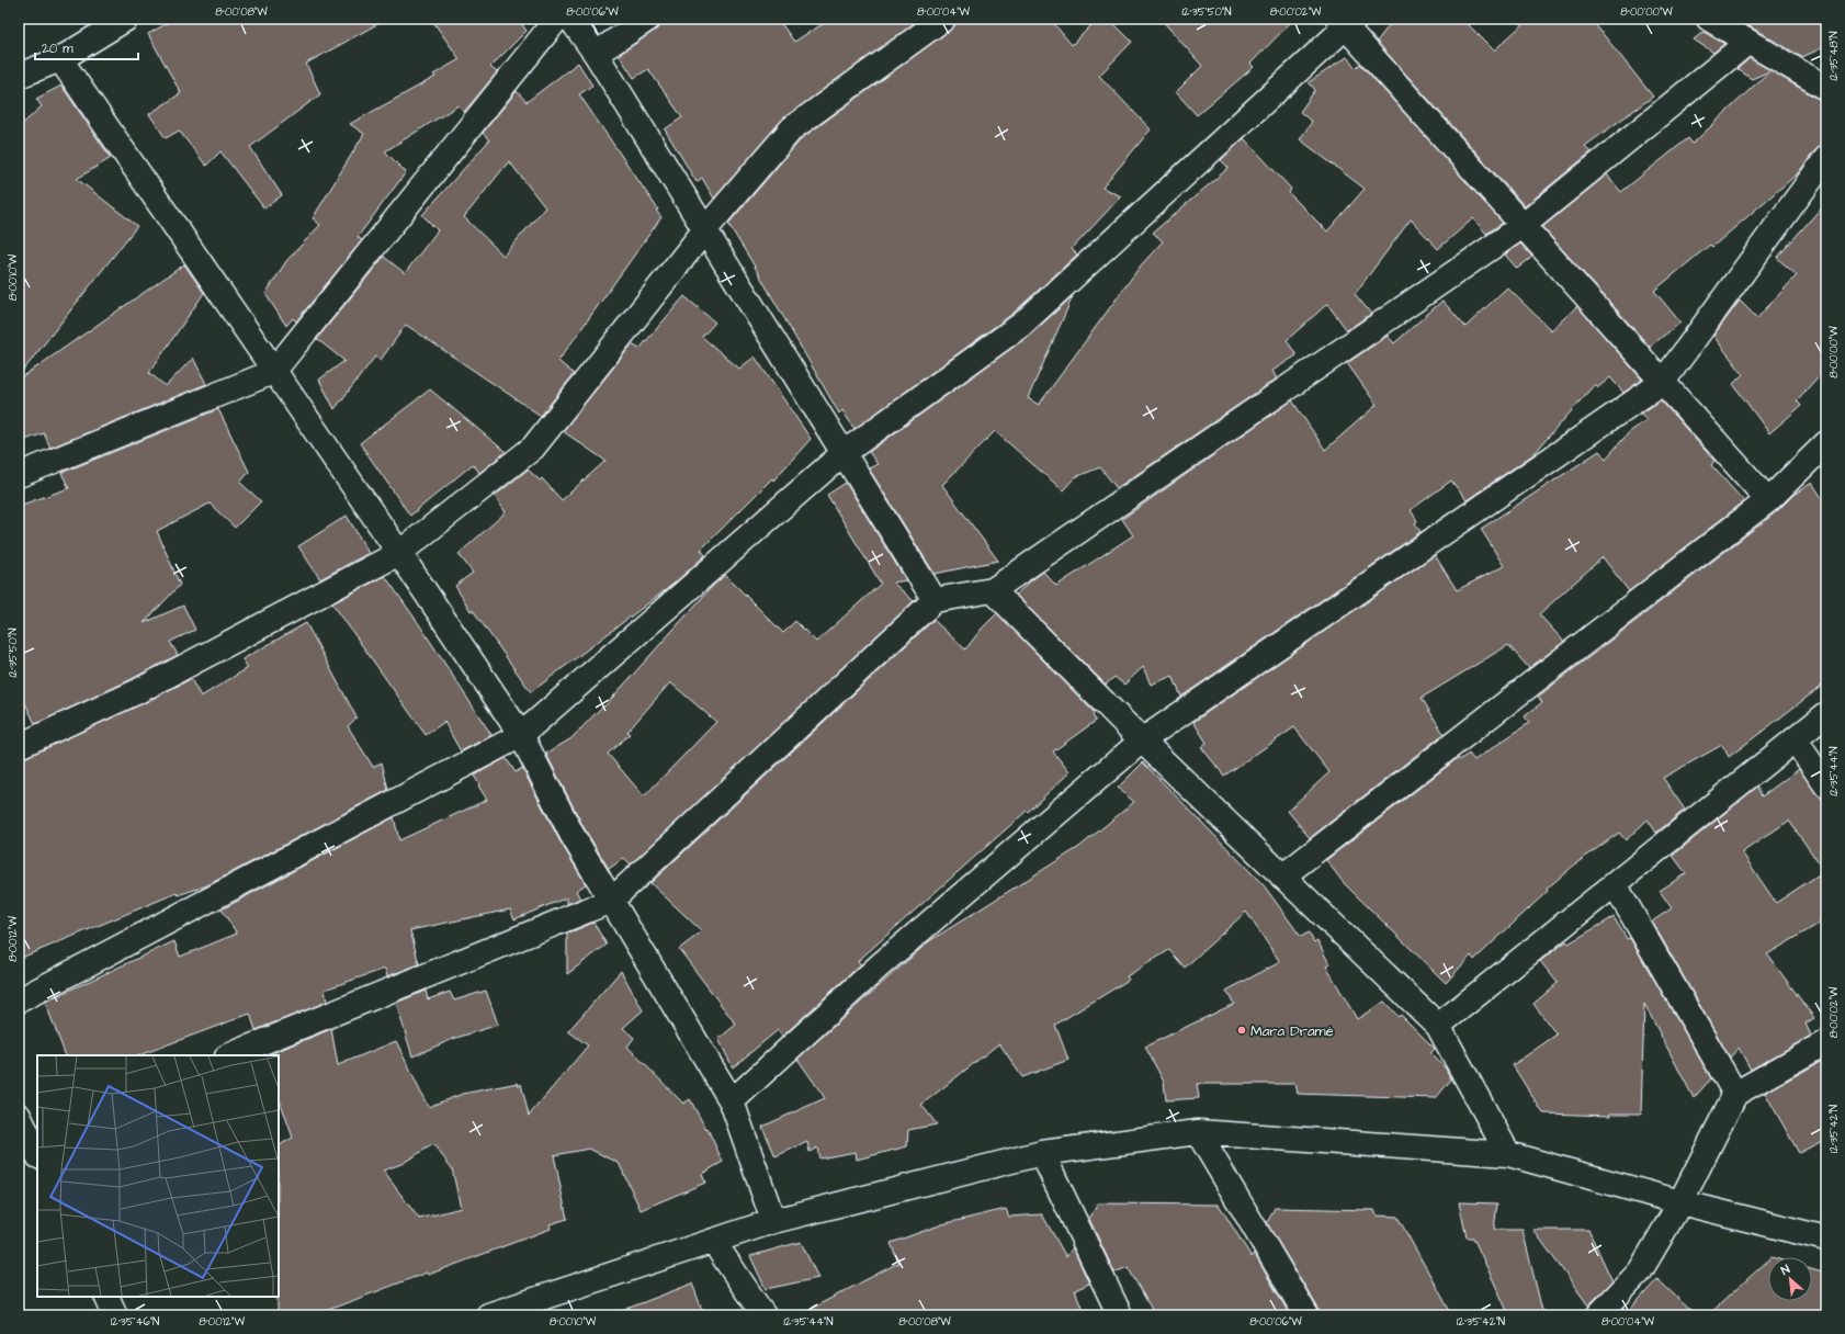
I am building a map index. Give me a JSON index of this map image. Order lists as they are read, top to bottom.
{
  "places": ["Mara Dramé"],
  "scale_bar": "20 m",
  "north": "top left",
  "coordinates": [
    "8°00'08\"W",
    "8°00'06\"W",
    "8°00'04\"W",
    "12°35'50\"N",
    "8°00'02\"W",
    "8°00'00\"W",
    "12°35'48\"N",
    "8°00'10\"W",
    "12°35'44\"N",
    "8°00'12\"W",
    "12°35'42\"N",
    "12°35'46\"N"
  ]
}
